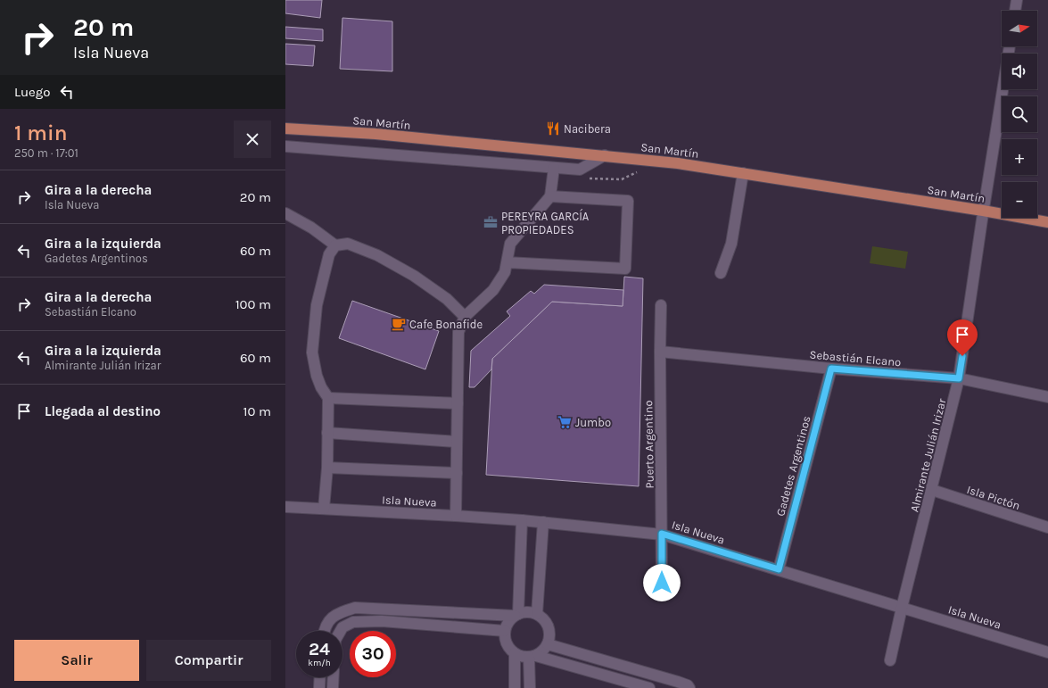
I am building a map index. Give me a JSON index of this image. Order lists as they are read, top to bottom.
{
  "streets": {
    "main road": ["San Martín"],
    "street": [
      "Sebastián Elcano",
      "Puerto Argentino",
      "Almirante Julián Irizar",
      "Gadetes Argentinos",
      "Isla Pictón",
      "Isla Nueva"
    ]
  },
  "crossings": [
    ["San Martín", "Almirante Julián Irizar"],
    ["Sebastián Elcano", "Puerto Argentino"],
    ["Sebastián Elcano", "Almirante Julián Irizar"],
    ["Sebastián Elcano", "Gadetes Argentinos"],
    ["Puerto Argentino", "Isla Nueva"],
    ["Almirante Julián Irizar", "Isla Pictón"],
    ["Almirante Julián Irizar", "Isla Nueva"],
    ["Gadetes Argentinos", "Isla Nueva"]
  ],
  "places": {
    "restaurant": ["Nacibera"],
    "office": ["PEREYRA GARCÍA PROPIEDADES"],
    "cafe": ["Cafe Bonafide"],
    "supermarket": ["Jumbo"]
  },
  "north": "right",
  "page": {
    "turn": ["20 m", "Isla Nueva"],
    "map_buttons": ["+", "−"],
    "then": "Luego",
    "heading": ["1 min", "250 m · 17:01"],
    "list": [
      {
        "name": "Gira a la derecha",
        "note": "Isla Nueva",
        "value": "20 m"
      },
      {
        "name": "Gira a la izquierda",
        "note": "Gadetes Argentinos",
        "value": "60 m"
      },
      {
        "name": "Gira a la derecha",
        "note": "Sebastián Elcano",
        "value": "100 m"
      },
      {
        "name": "Gira a la izquierda",
        "note": "Almirante Julián Irizar",
        "value": "60 m"
      },
      {
        "name": "Llegada al destino",
        "value": "10 m"
      }
    ],
    "speed": "24 km/h",
    "limit": "30",
    "buttons": ["Salir", "Compartir"]
  }
}
